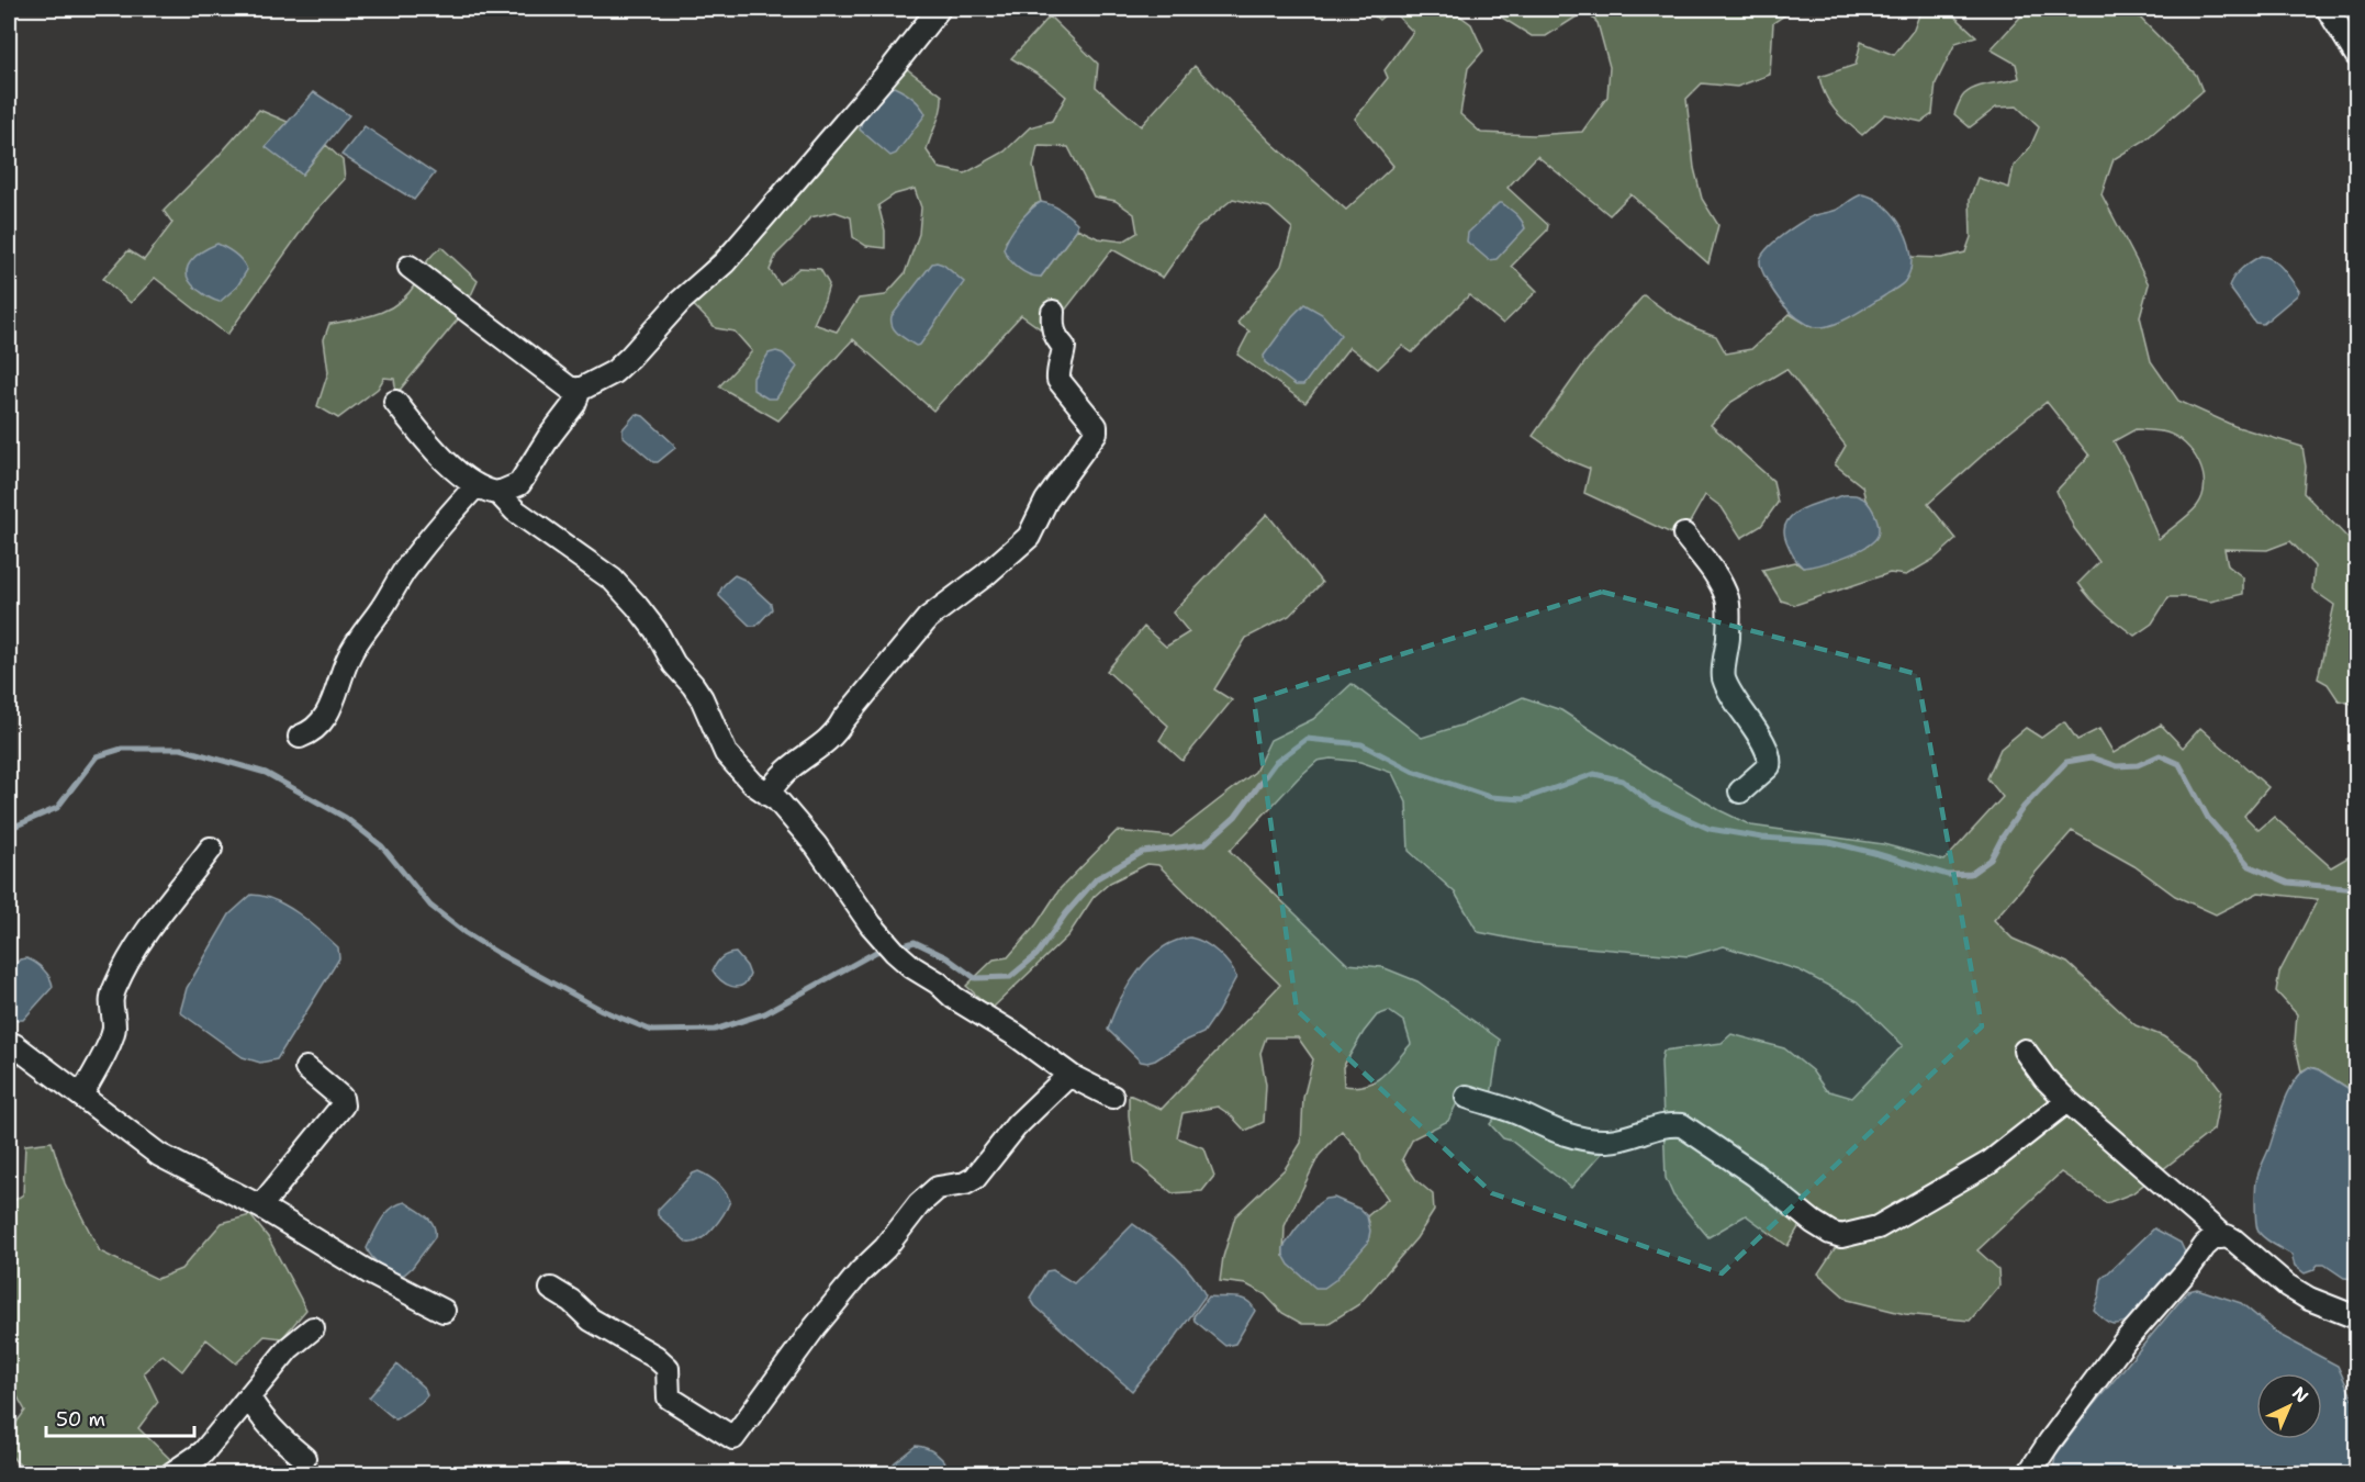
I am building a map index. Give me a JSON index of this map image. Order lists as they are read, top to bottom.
{
  "scale_bar": "50 m",
  "north": "top right"
}
